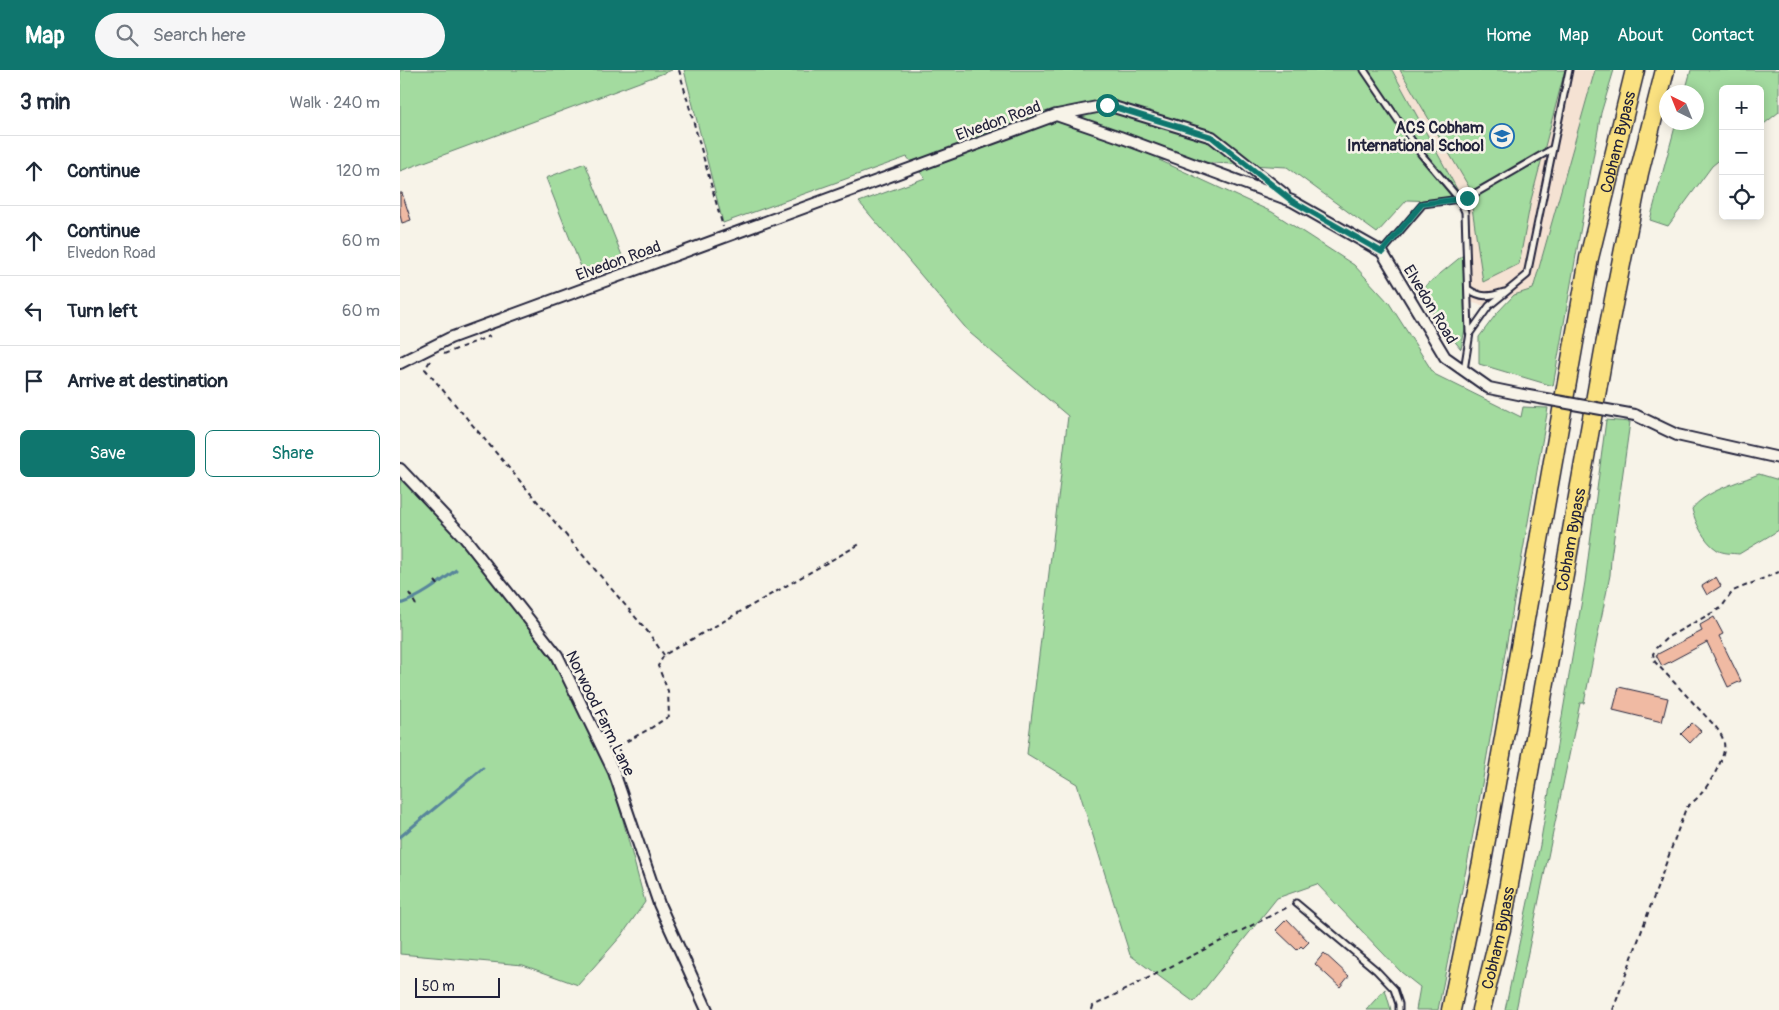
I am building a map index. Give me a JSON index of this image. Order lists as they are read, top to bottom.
{
  "streets": {
    "highway": ["Cobham Bypass"],
    "street": ["Elvedon Road", "Norwood Farm Lane"]
  },
  "places": {
    "school or university": ["ACS Cobham International School"]
  },
  "scale_bar": "50 m",
  "north": "top left",
  "page": {
    "header": "Map",
    "search": "Search here",
    "nav": [
      "Home",
      "Map",
      "About",
      "Contact"
    ],
    "heading": ["3 min", "Walk · 240 m"],
    "map_buttons": ["+", "−"],
    "list": [
      ["Continue", "120 m"],
      ["Continue", "Elvedon Road", "60 m"],
      ["Turn left", "60 m"],
      "Arrive at destination"
    ],
    "buttons": ["Save", "Share"],
    "scale": "50 m"
  }
}
